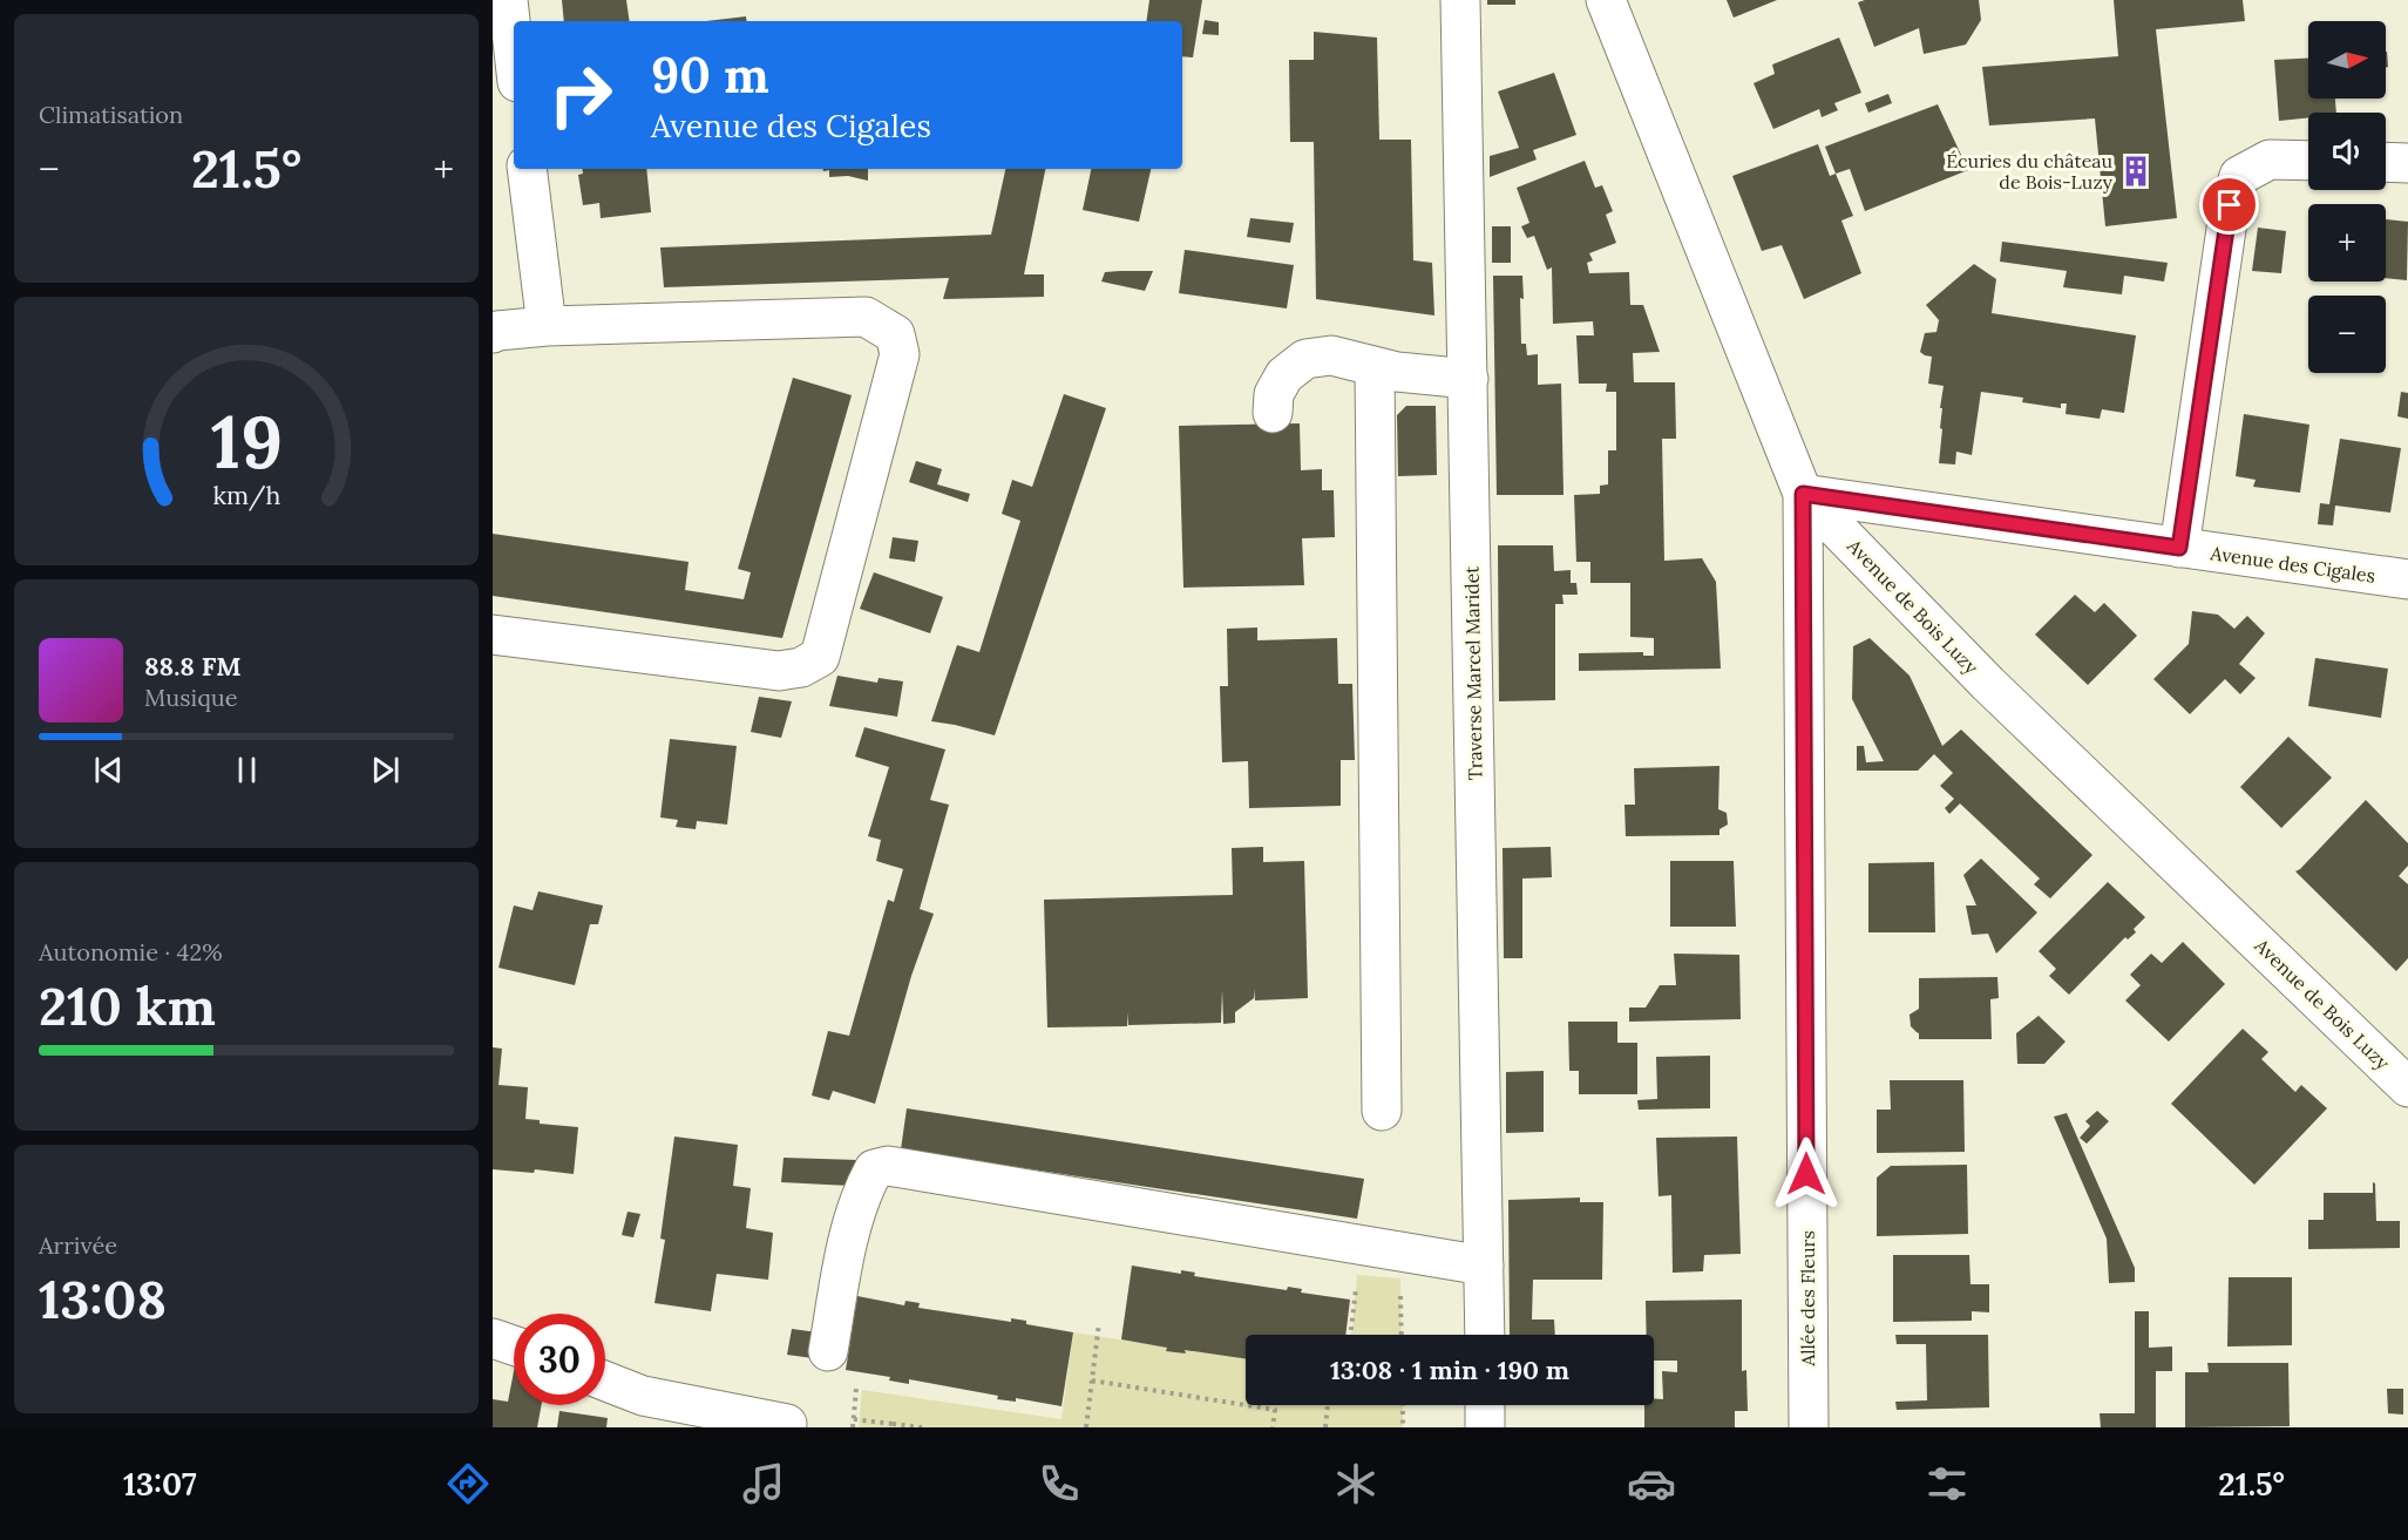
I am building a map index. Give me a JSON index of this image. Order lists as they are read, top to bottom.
{
  "streets": {
    "street": [
      "Avenue des Cigales",
      "Avenue de Bois Luzy",
      "Traverse Marcel Maridet",
      "Allée des Fleurs"
    ]
  },
  "crossings": [
    ["Avenue des Cigales", "Avenue de Bois Luzy"],
    ["Avenue des Cigales", "Allée des Fleurs"],
    ["Avenue de Bois Luzy", "Allée des Fleurs"]
  ],
  "places": {
    "building": ["Écuries du château de Bois-Luzy"]
  },
  "north": "right",
  "page": {
    "tile": [
      "Climatisation",
      ["Autonomie · 42%", "210 km"],
      ["Arrivée", "13:08"]
    ],
    "map_buttons": ["+", "−"],
    "turn": ["90 m", "Avenue des Cigales"],
    "heat": ["−", "21.5°", "+"],
    "song": ["88.8 FM", "Musique"],
    "limit": "30",
    "trip": "13:08 · 1 min · 190 m",
    "tabs": ["13:07", "21.5°"],
    "gauge": ["19", "km/h"]
  }
}
